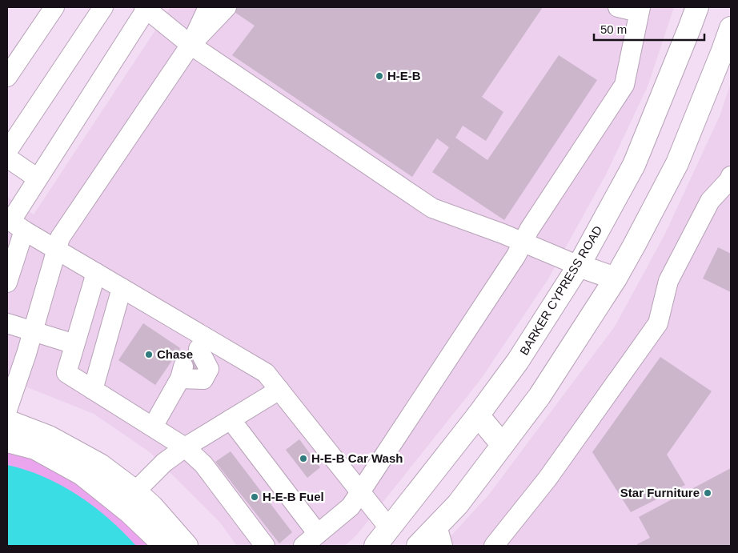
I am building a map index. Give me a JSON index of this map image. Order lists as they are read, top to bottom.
{
  "streets": {
    "main road": ["BARKER CYPRESS ROAD"]
  },
  "places": [
    "H-E-B",
    "Chase",
    "H-E-B Car Wash",
    "Star Furniture",
    "H-E-B Fuel"
  ],
  "scale_bar": "50 m"
}
